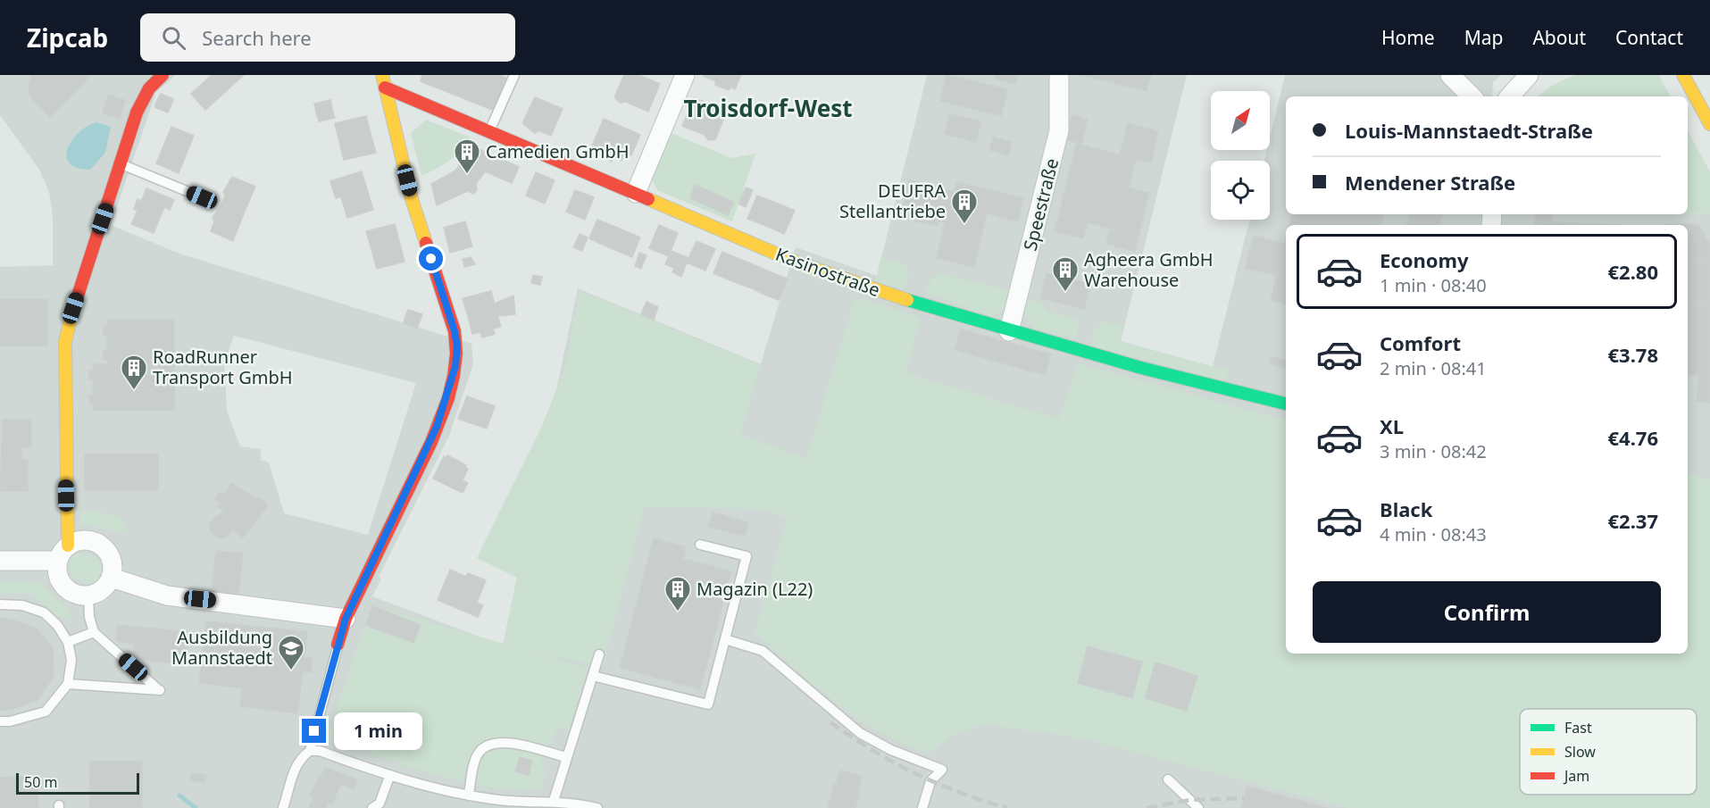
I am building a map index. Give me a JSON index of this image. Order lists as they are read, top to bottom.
{
  "streets": {
    "street": ["Speestraße", "Kasinostraße"]
  },
  "crossings": [
    ["Speestraße", "Kasinostraße"]
  ],
  "districts": ["Troisdorf-West"],
  "places": {
    "building": [
      "Camedien GmbH",
      "DEUFRA Stellantriebe",
      "Agheera GmbH Warehouse",
      "RoadRunner Transport GmbH",
      "Magazin (L22)"
    ],
    "school or university": ["Ausbildung Mannstaedt"]
  },
  "legend": ["Fast", "Slow", "Jam"],
  "scale_bar": "50 m",
  "north": "top right",
  "page": {
    "header": "Zipcab",
    "search": "Search here",
    "nav": [
      "Home",
      "Map",
      "About",
      "Contact"
    ],
    "banner": ["Louis-Mannstaedt-Straße", "Mendener Straße"],
    "list": [
      {
        "name": "Economy",
        "note": "1 min · 08:40",
        "value": "€2.80"
      },
      {
        "name": "Comfort",
        "note": "2 min · 08:41",
        "value": "€3.78"
      },
      {
        "name": "XL",
        "note": "3 min · 08:42",
        "value": "€4.76"
      },
      {
        "name": "Black",
        "note": "4 min · 08:43",
        "value": "€2.37"
      }
    ],
    "buttons": "Confirm",
    "bubble": "1 min",
    "scale": "50 m"
  }
}
